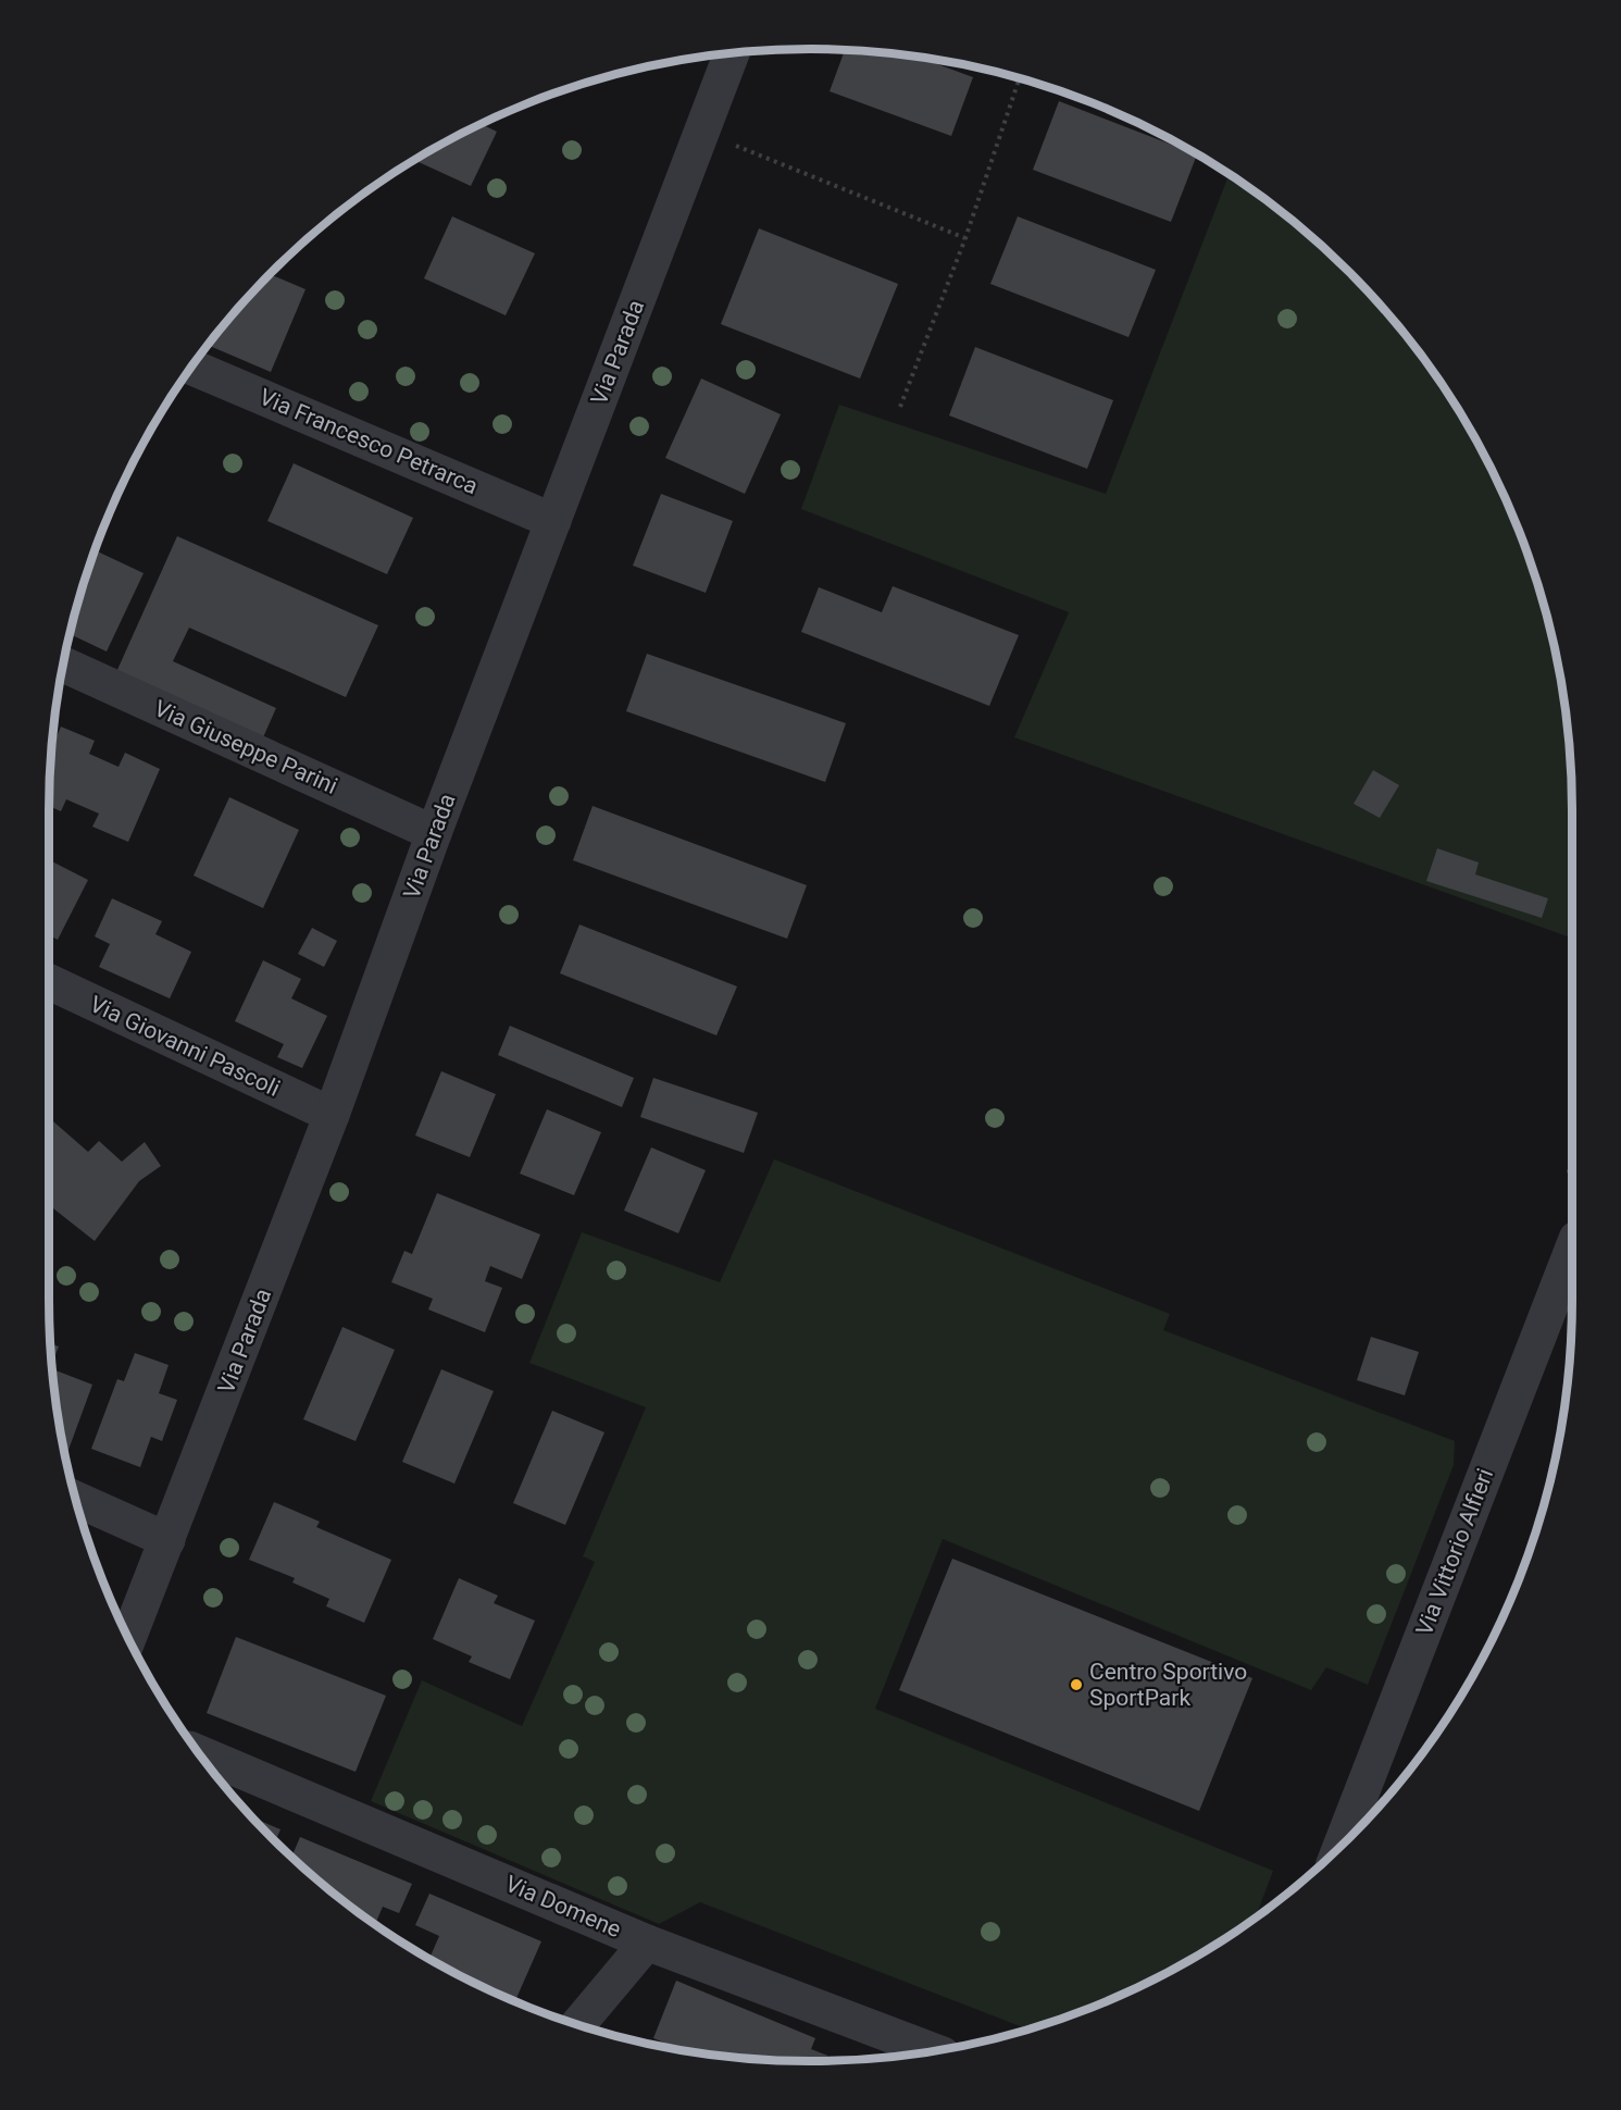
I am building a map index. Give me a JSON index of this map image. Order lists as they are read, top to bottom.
{
  "streets": {
    "street": [
      "Via Parada",
      "Via Francesco Petrarca",
      "Via Giuseppe Parini",
      "Via Giovanni Pascoli",
      "Via Vittorio Alfieri",
      "Via Domene"
    ]
  },
  "crossings": [
    ["Via Parada", "Via Francesco Petrarca"],
    ["Via Parada", "Via Giuseppe Parini"],
    ["Via Parada", "Via Giovanni Pascoli"]
  ],
  "places": ["Centro Sportivo SportPark"]
}
